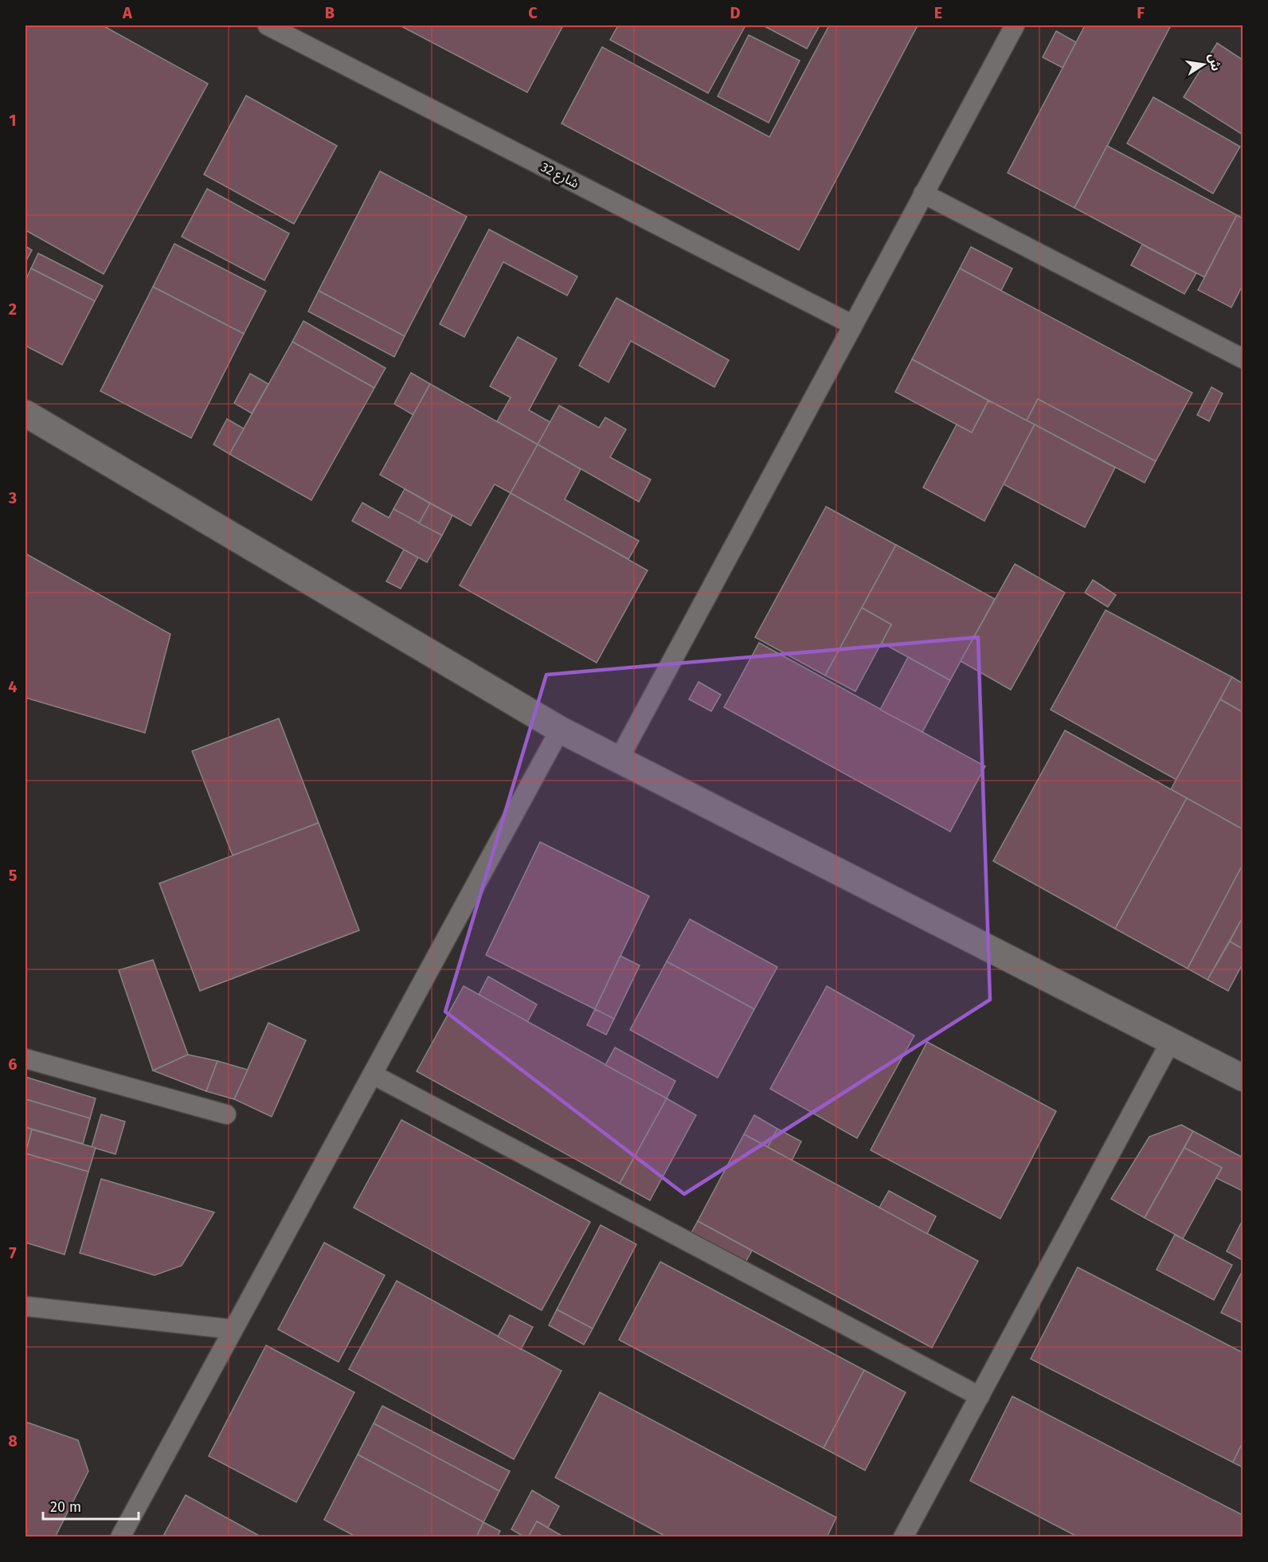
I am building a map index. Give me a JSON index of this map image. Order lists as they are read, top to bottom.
{
  "streets": {
    "lane": ["شارع 32"]
  },
  "scale_bar": "20 m",
  "north": "right",
  "grid": {
    "columns": [
      "A",
      "B",
      "C",
      "D",
      "E",
      "F"
    ],
    "rows": [
      "1",
      "2",
      "3",
      "4",
      "5",
      "6",
      "7",
      "8"
    ]
  }
}
